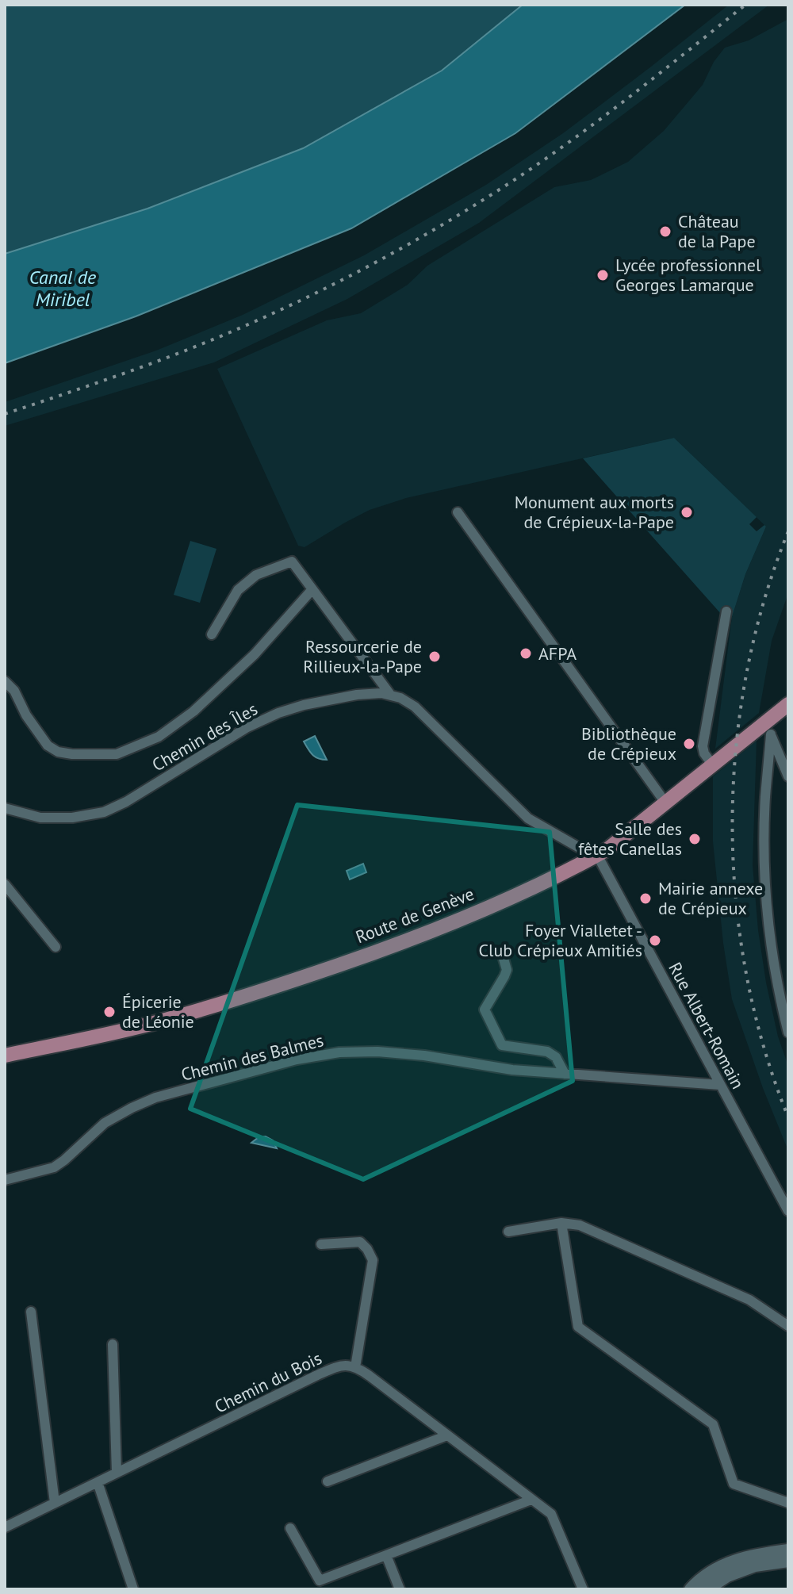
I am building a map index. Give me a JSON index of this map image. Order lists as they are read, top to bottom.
{
  "streets": {
    "main road": ["Route de Genève"],
    "street": [
      "Chemin des Îles",
      "Rue Albert-Romain",
      "Chemin des Balmes",
      "Chemin du Bois"
    ]
  },
  "crossings": [
    ["Chemin des Îles", "Route de Genève"],
    ["Chemin des Îles", "Rue Albert-Romain"],
    ["Route de Genève", "Rue Albert-Romain"],
    ["Rue Albert-Romain", "Chemin des Balmes"]
  ],
  "water": ["Canal de Miribel"],
  "places": [
    "Château de la Pape",
    "Lycée professionnel Georges Lamarque",
    "Monument aux morts de Crépieux-la-Pape",
    "AFPA",
    "Ressourcerie de Rillieux-la-Pape",
    "Bibliothèque de Crépieux",
    "Salle des fêtes Canellas",
    "Mairie annexe de Crépieux",
    "Foyer Vialletet - Club Crépieux Amitiés",
    "Épicerie de Léonie"
  ]
}
